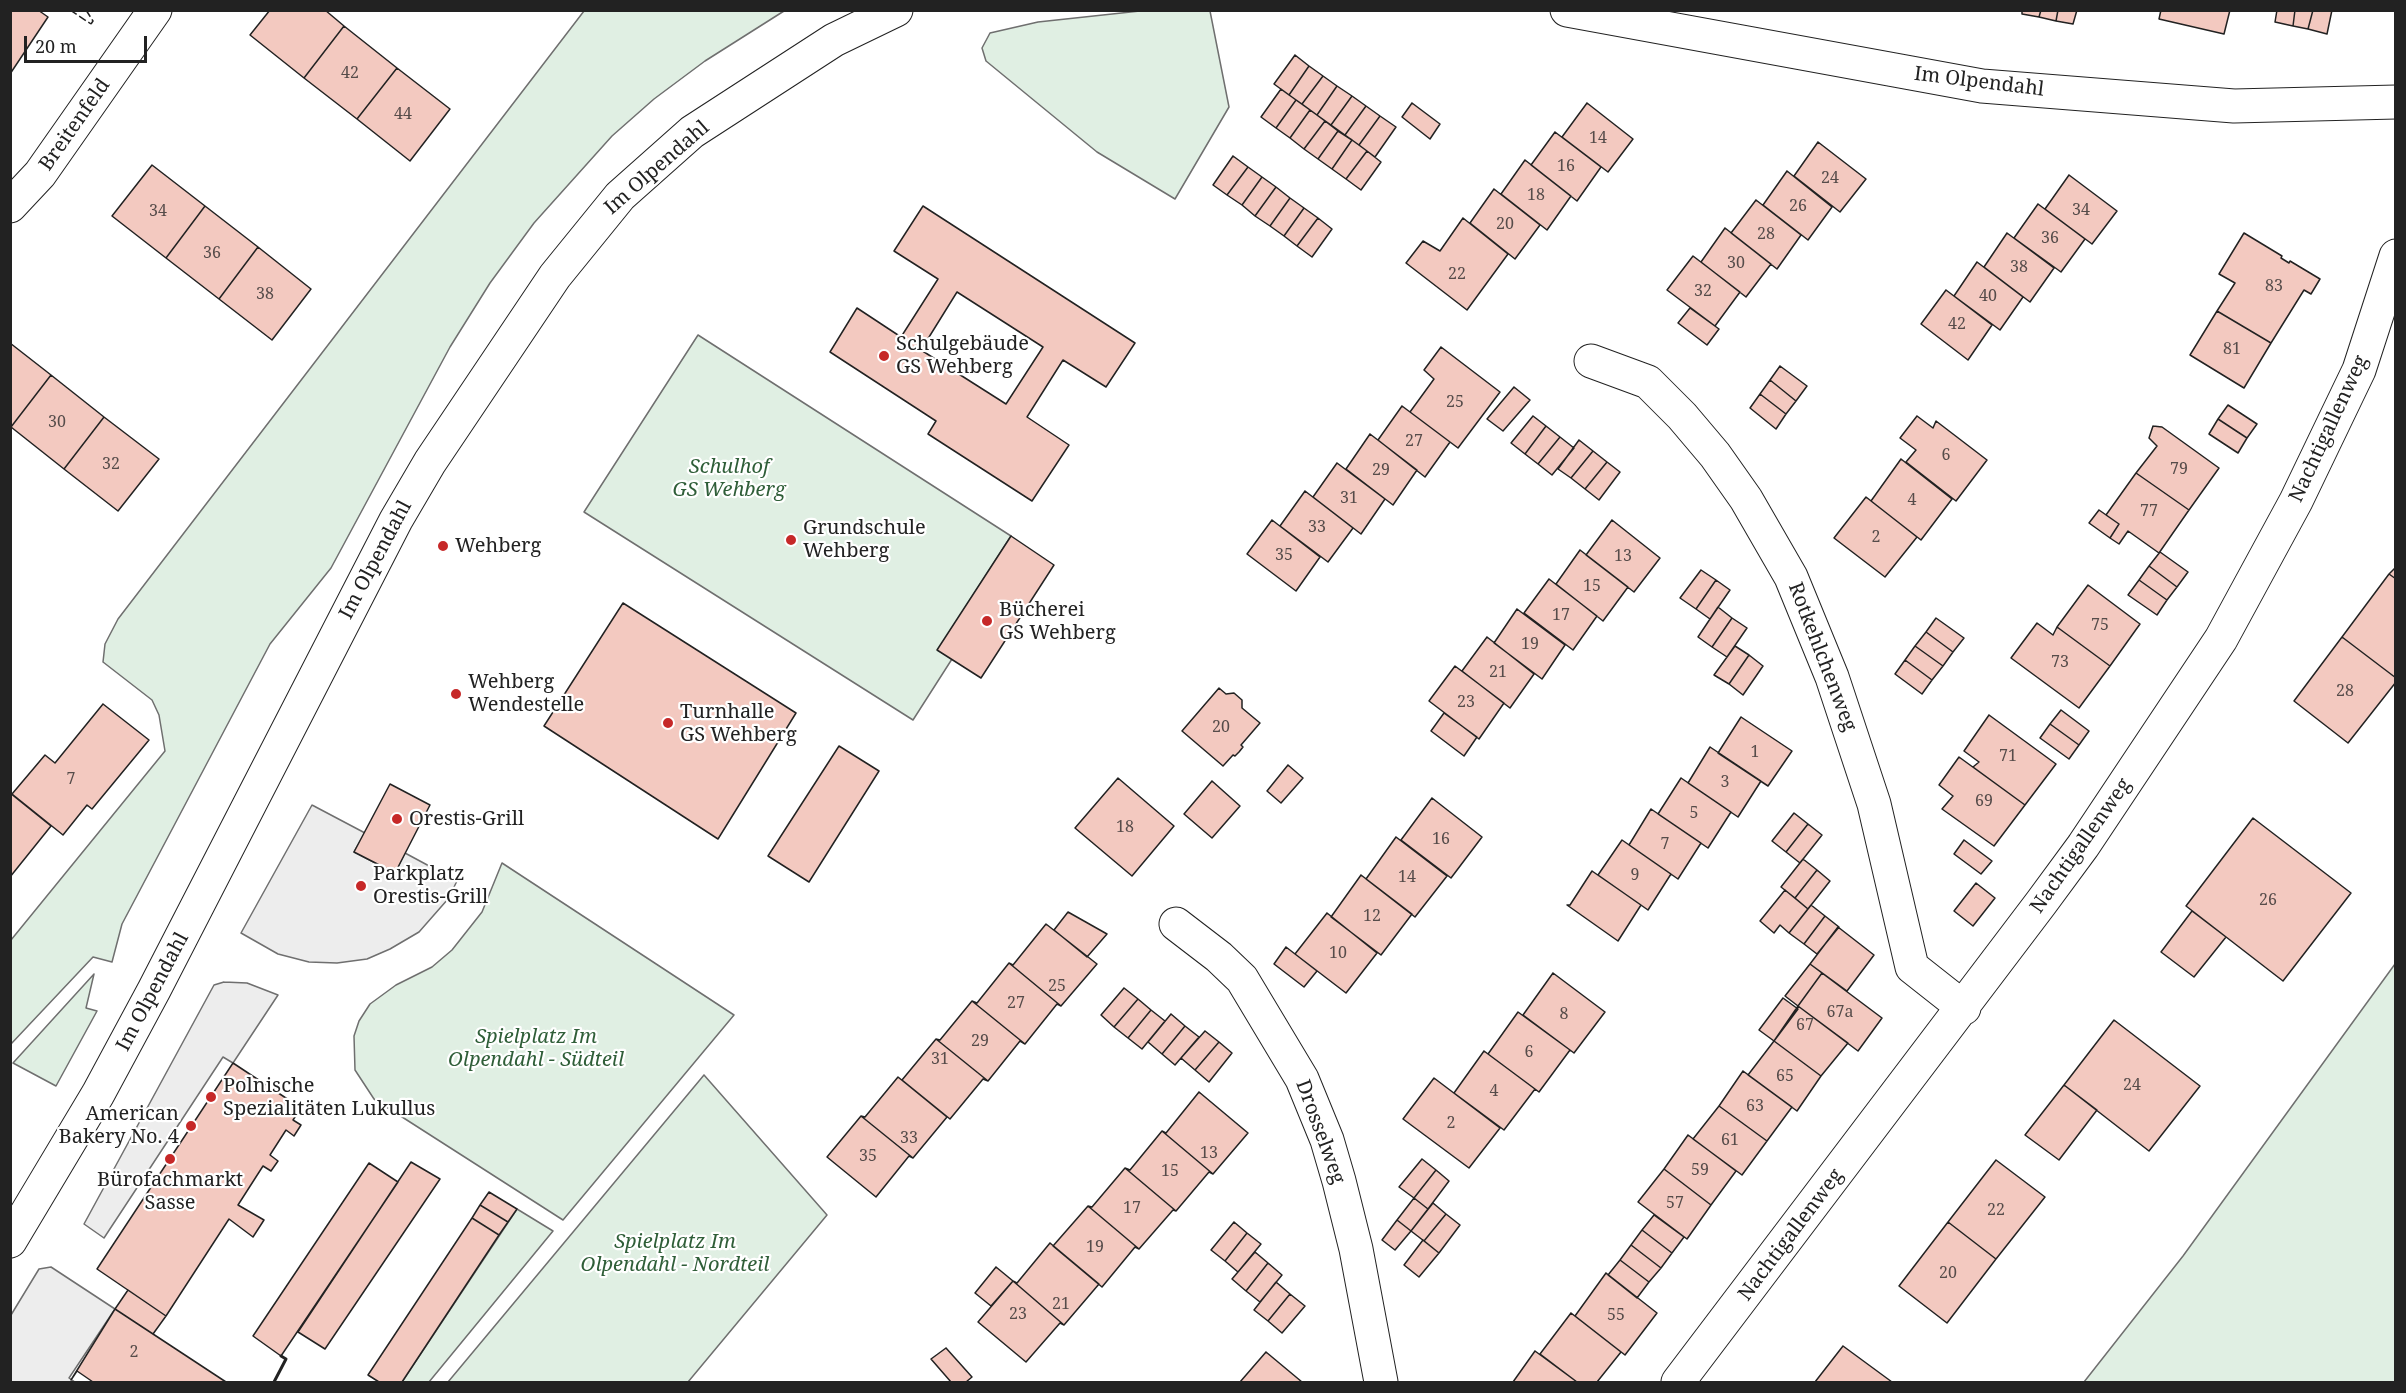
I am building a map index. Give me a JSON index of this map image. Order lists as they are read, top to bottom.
{
  "streets": {
    "street": [
      "Im Olpendahl",
      "Breitenfeld",
      "Nachtigallenweg",
      "Rotkehlchenweg",
      "Drosselweg"
    ]
  },
  "crossings": [
    ["Nachtigallenweg", "Rotkehlchenweg"]
  ],
  "parks": ["Schulhof GS Wehberg", "Spielplatz Im Olpendahl - Südteil", "Spielplatz Im Olpendahl - Nordteil"],
  "places": [
    "Schulgebäude GS Wehberg",
    "Grundschule Wehberg",
    "Wehberg",
    "Bücherei GS Wehberg",
    "Wehberg Wendestelle",
    "Turnhalle GS Wehberg",
    "Orestis-Grill",
    "Parkplatz Orestis-Grill",
    "Polnische Spezialitäten Lukullus",
    "American Bakery No. 4",
    "Bürofachmarkt Sasse"
  ],
  "house_numbers": [
    "42",
    "44",
    "14",
    "16",
    "24",
    "18",
    "26",
    "34",
    "34",
    "20",
    "28",
    "36",
    "36",
    "30",
    "38",
    "22",
    "83",
    "32",
    "38",
    "40",
    "42",
    "81",
    "25",
    "30",
    "27",
    "6",
    "32",
    "79",
    "29",
    "31",
    "4",
    "77",
    "33",
    "2",
    "35",
    "13",
    "15",
    "17",
    "75",
    "19",
    "73",
    "21",
    "28",
    "23",
    "20",
    "1",
    "71",
    "7",
    "3",
    "69",
    "5",
    "18",
    "16",
    "7",
    "9",
    "14",
    "26",
    "12",
    "10",
    "25",
    "27",
    "67a",
    "8",
    "67",
    "29",
    "6",
    "31",
    "65",
    "24",
    "4",
    "63",
    "2",
    "33",
    "61",
    "13",
    "35",
    "59",
    "15",
    "57",
    "17",
    "22",
    "19",
    "20",
    "21",
    "23",
    "55",
    "2"
  ],
  "scale_bar": "20 m"
}
